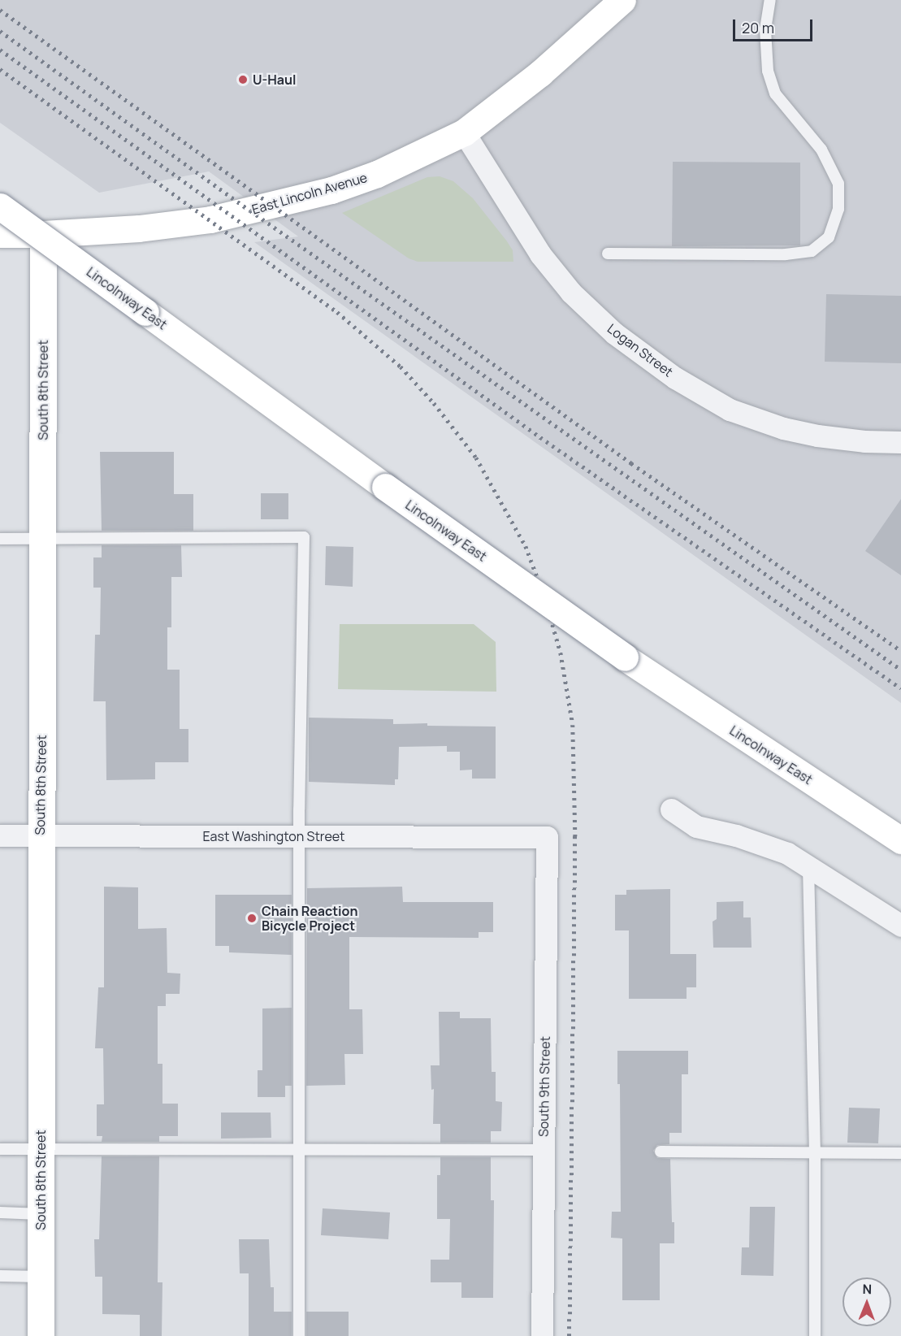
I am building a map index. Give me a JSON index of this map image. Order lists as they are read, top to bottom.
{
  "streets": {
    "main road": ["East Lincoln Avenue", "Lincolnway East", "South 8th Street"],
    "street": ["Logan Street", "East Washington Street", "South 9th Street"]
  },
  "crossings": [
    ["East Lincoln Avenue", "Logan Street"],
    ["East Lincoln Avenue", "South 8th Street"],
    ["South 8th Street", "East Washington Street"],
    ["East Washington Street", "South 9th Street"]
  ],
  "places": ["U-Haul", "Chain Reaction Bicycle Project"],
  "scale_bar": "20 m",
  "north": "top"
}
